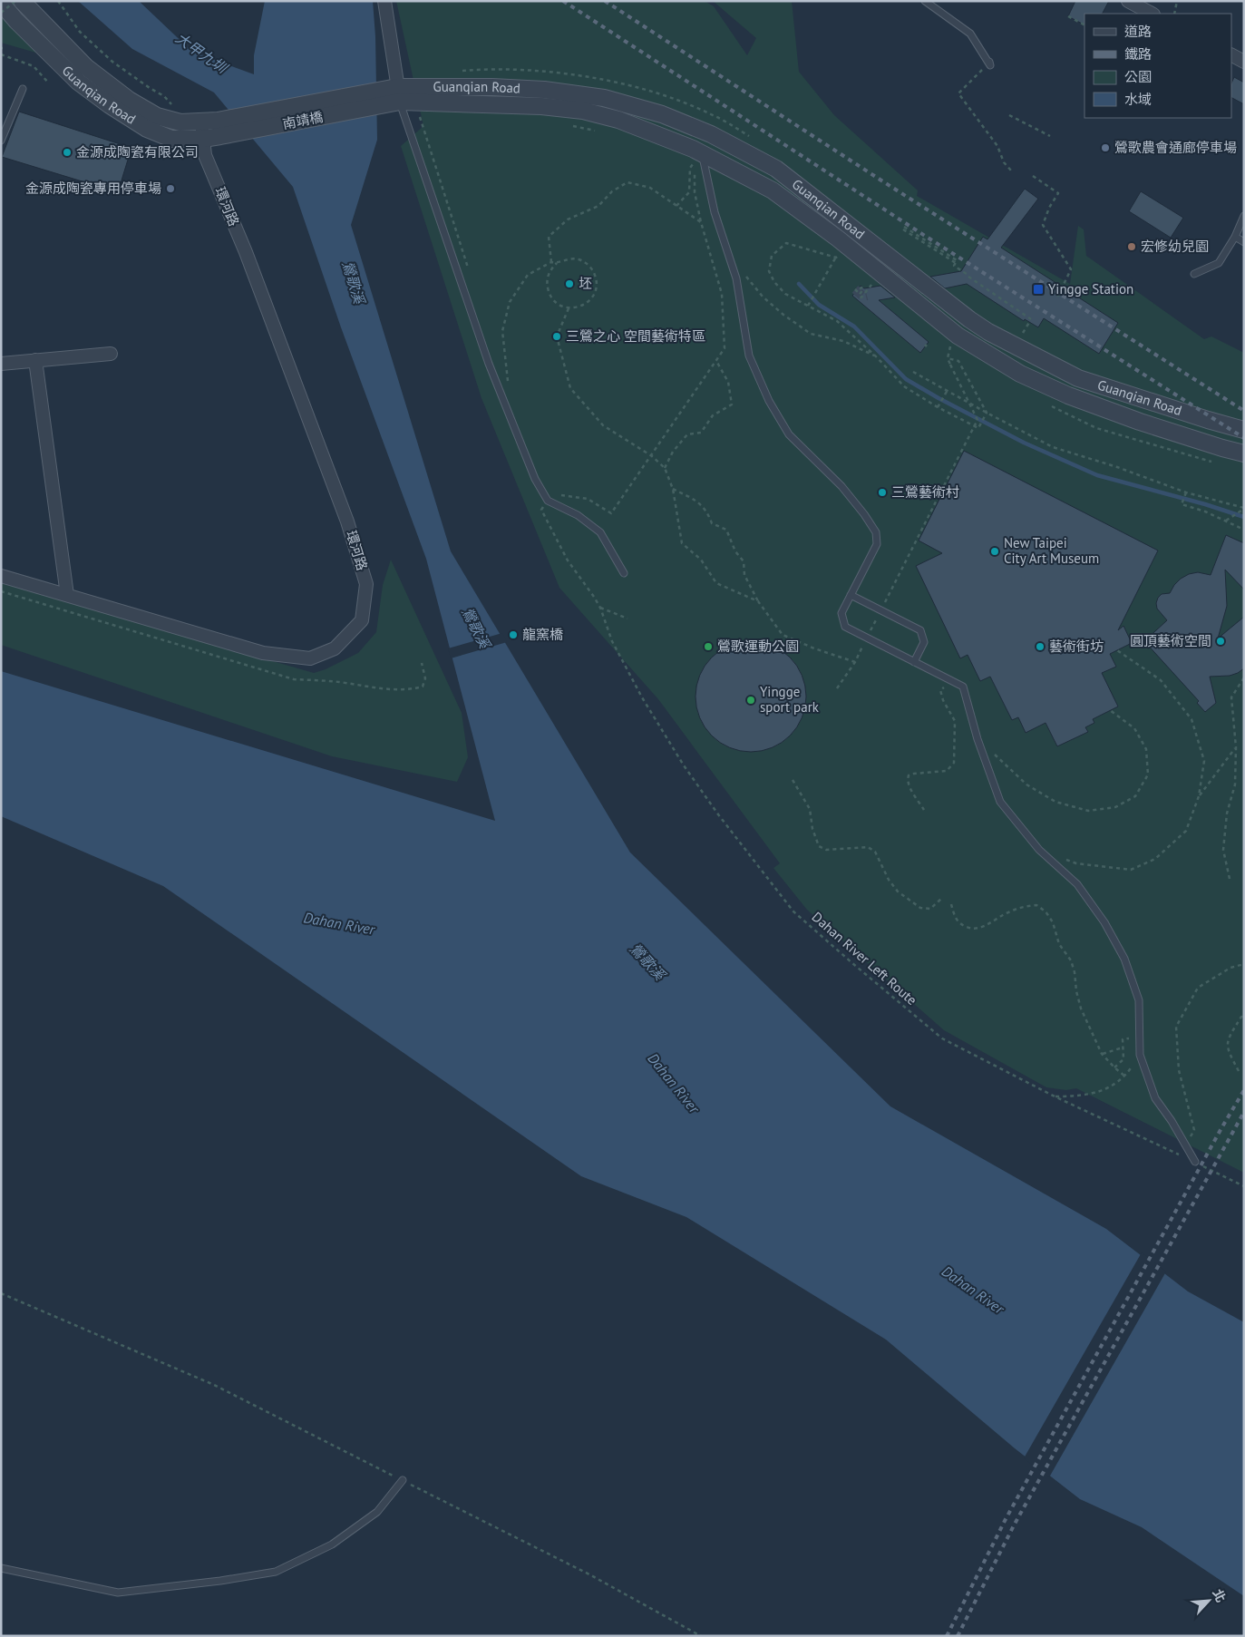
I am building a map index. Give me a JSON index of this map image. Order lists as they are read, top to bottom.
{
  "streets": {
    "street": ["Guanqian Road", "南靖橋", "環河路"],
    "path": ["Dahan River Left Route"]
  },
  "crossings": [
    ["Guanqian Road", "南靖橋"],
    ["Guanqian Road", "環河路"]
  ],
  "water": ["大甲九圳", "鶯歌溪", "Dahan River"],
  "places": {
    "other": [
      "鶯歌農會通廊停車場",
      "金源成陶瓷有限公司",
      "金源成陶瓷專用停車場",
      "宏修幼兒園",
      "坯",
      "三鶯之心 空間藝術特區",
      "三鶯藝術村",
      "New Taipei City Art Museum",
      "龍窯橋",
      "圓頂藝術空間",
      "鶯歌運動公園",
      "藝術街坊",
      "Yingge sport park"
    ],
    "transit": ["Yingge Station"]
  },
  "legend": [
    "道路",
    "鐵路",
    "公園",
    "水域"
  ],
  "north": "top right"
}
